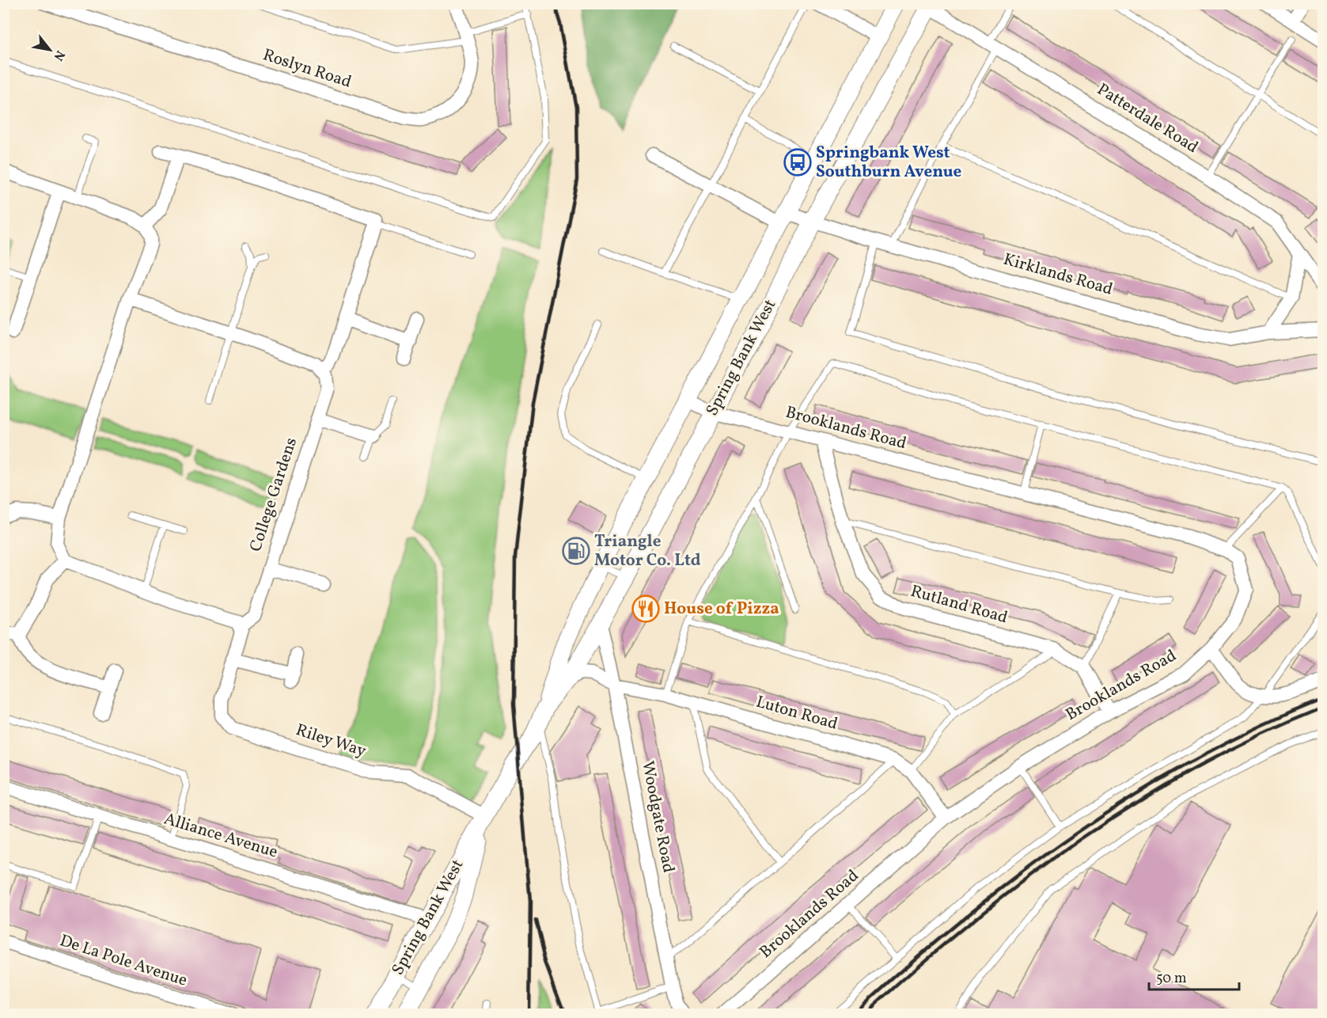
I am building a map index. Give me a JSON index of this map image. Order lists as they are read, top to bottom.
{
  "streets": {
    "street": [
      "Roslyn Road",
      "Patterdale Road",
      "Kirklands Road",
      "Spring Bank West",
      "Brooklands Road",
      "College Gardens",
      "Rutland Road",
      "Luton Road",
      "Riley Way",
      "Woodgate Road",
      "Alliance Avenue",
      "De La Pole Avenue"
    ]
  },
  "crossings": [
    ["Patterdale Road", "Spring Bank West"],
    ["Kirklands Road", "Spring Bank West"],
    ["Spring Bank West", "Brooklands Road"],
    ["Spring Bank West", "Luton Road"],
    ["Spring Bank West", "Riley Way"],
    ["Spring Bank West", "Woodgate Road"],
    ["Spring Bank West", "Alliance Avenue"],
    ["Brooklands Road", "Rutland Road"],
    ["Brooklands Road", "Luton Road"],
    ["College Gardens", "Riley Way"],
    ["Luton Road", "Woodgate Road"]
  ],
  "places": {
    "bus stop": ["Springbank West Southburn Avenue"],
    "fuel station": ["Triangle Motor Co. Ltd"],
    "restaurant": ["House of Pizza"]
  },
  "scale_bar": "50 m",
  "north": "bottom right"
}
